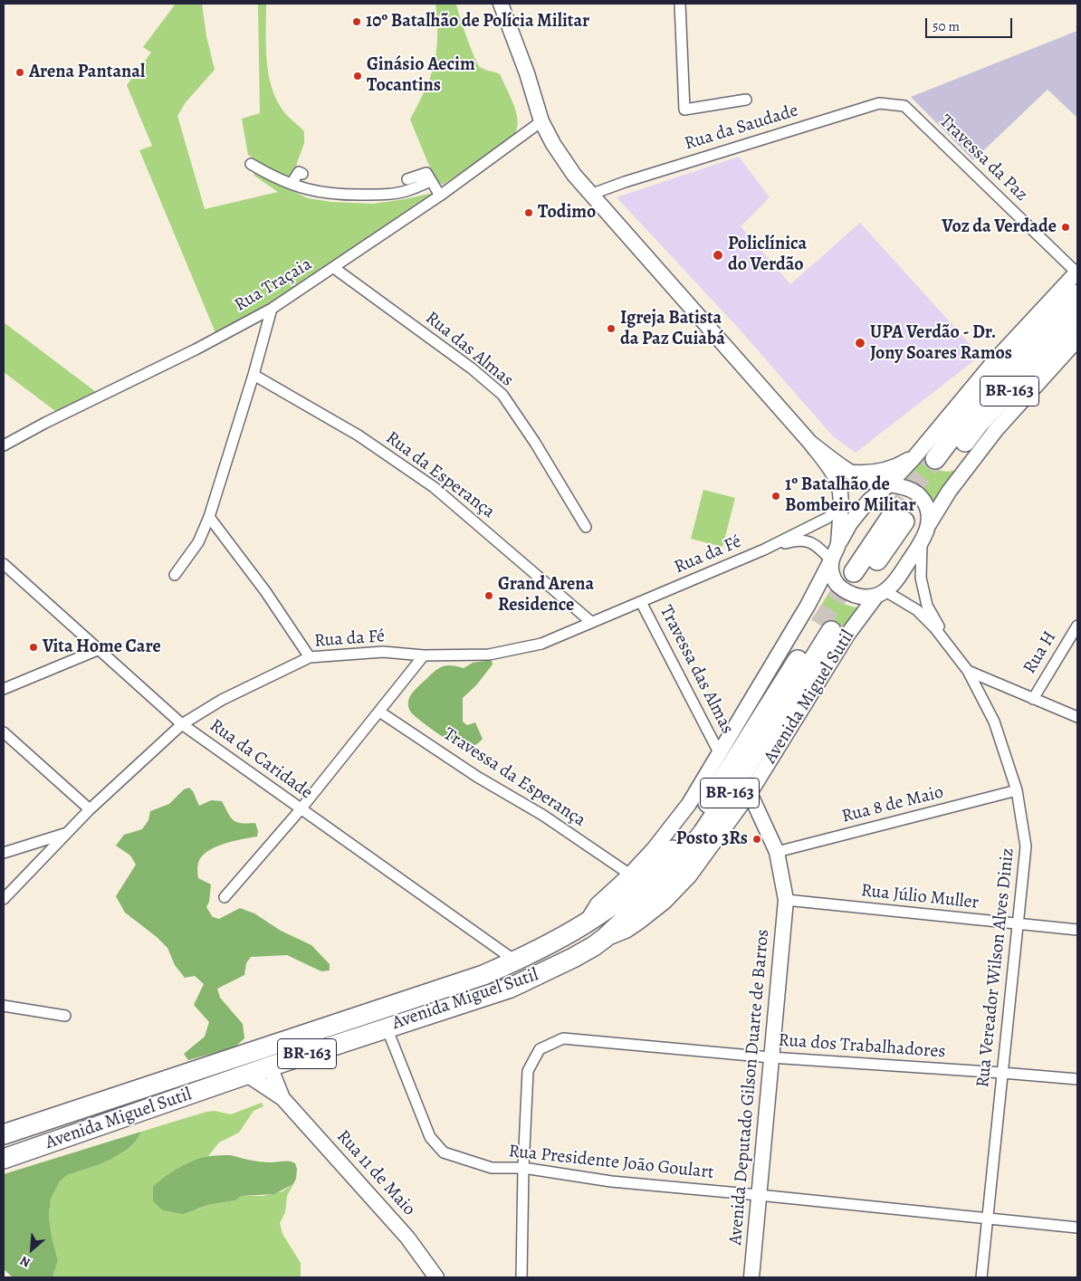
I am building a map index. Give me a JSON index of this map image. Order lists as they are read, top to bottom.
{
  "streets": {
    "highway": ["BR-163", "Avenida Miguel Sutil"],
    "street": [
      "Rua da Saudade",
      "Travessa da Paz",
      "Rua Traçaia",
      "Rua das Almas",
      "Rua da Esperança",
      "Rua da Fé",
      "Rua H",
      "Travessa das Almas",
      "Rua da Caridade",
      "Travessa da Esperança",
      "Rua 8 de Maio",
      "Rua Júlio Muller",
      "Rua Vereador Wilson Alves Diniz",
      "Rua dos Trabalhadores",
      "Avenida Deputado Gilson Duarte de Barros",
      "Rua Presidente João Goulart",
      "Rua 11 de Maio"
    ]
  },
  "crossings": [
    ["Rua da Saudade", "Travessa da Paz"],
    ["Rua Traçaia", "Rua das Almas"],
    ["BR-163", "Avenida Miguel Sutil"],
    ["Rua da Esperança", "Rua da Fé"],
    ["Rua da Fé", "Travessa das Almas"],
    ["Rua da Fé", "Avenida Miguel Sutil"],
    ["Rua da Fé", "Rua da Caridade"],
    ["Travessa das Almas", "Avenida Miguel Sutil"],
    ["Avenida Miguel Sutil", "Rua da Caridade"],
    ["Avenida Miguel Sutil", "Travessa da Esperança"],
    ["Avenida Miguel Sutil", "Avenida Deputado Gilson Duarte de Barros"],
    ["Avenida Miguel Sutil", "Rua Presidente João Goulart"],
    ["Avenida Miguel Sutil", "Rua 11 de Maio"],
    ["Rua 8 de Maio", "Rua Vereador Wilson Alves Diniz"],
    ["Rua 8 de Maio", "Avenida Deputado Gilson Duarte de Barros"],
    ["Rua Júlio Muller", "Rua Vereador Wilson Alves Diniz"],
    ["Rua Júlio Muller", "Avenida Deputado Gilson Duarte de Barros"],
    ["Rua Vereador Wilson Alves Diniz", "Rua dos Trabalhadores"],
    ["Rua Vereador Wilson Alves Diniz", "Rua Presidente João Goulart"],
    ["Rua dos Trabalhadores", "Avenida Deputado Gilson Duarte de Barros"],
    ["Rua dos Trabalhadores", "Rua Presidente João Goulart"],
    ["Avenida Deputado Gilson Duarte de Barros", "Rua Presidente João Goulart"]
  ],
  "places": [
    "10º Batalhão de Polícia Militar",
    "Arena Pantanal",
    "Ginásio Aecim Tocantins",
    "Todimo",
    "Voz da Verdade",
    "Policlínica do Verdão",
    "Igreja Batista da Paz Cuiabá",
    "UPA Verdão - Dr. Jony Soares Ramos",
    "1º Batalhão de Bombeiro Militar",
    "Grand Arena Residence",
    "Vita Home Care",
    "Posto 3Rs"
  ],
  "scale_bar": "50 m",
  "north": "bottom left"
}
